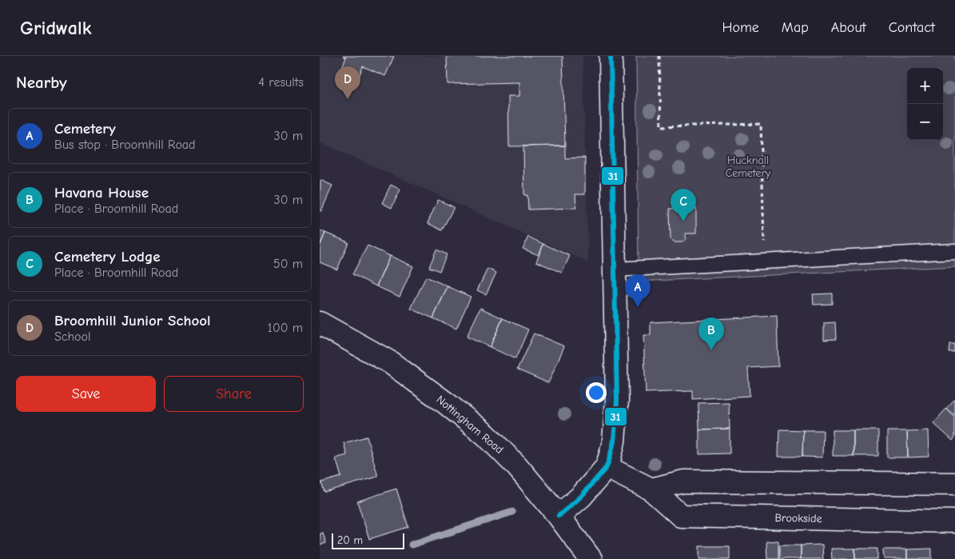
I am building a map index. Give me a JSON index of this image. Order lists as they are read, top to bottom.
{
  "streets": {
    "street": ["Nottingham Road", "Brookside"]
  },
  "parks": ["Hucknall Cemetery"],
  "lines": ["transit line 31"],
  "scale_bar": "20 m",
  "page": {
    "header": "Gridwalk",
    "nav": [
      "Home",
      "Map",
      "About",
      "Contact"
    ],
    "heading": ["Nearby", "4 results"],
    "pins": [
      "D",
      "C",
      "A",
      "B"
    ],
    "map_buttons": ["+", "−"],
    "list": [
      {
        "mark": "A",
        "name": "Cemetery",
        "note": "Bus stop · Broomhill Road",
        "value": "30 m"
      },
      {
        "mark": "B",
        "name": "Havana House",
        "note": "Place · Broomhill Road",
        "value": "30 m"
      },
      {
        "mark": "C",
        "name": "Cemetery Lodge",
        "note": "Place · Broomhill Road",
        "value": "50 m"
      },
      {
        "mark": "D",
        "name": "Broomhill Junior School",
        "note": "School",
        "value": "100 m"
      }
    ],
    "buttons": ["Save", "Share"],
    "scale": "20 m"
  }
}
